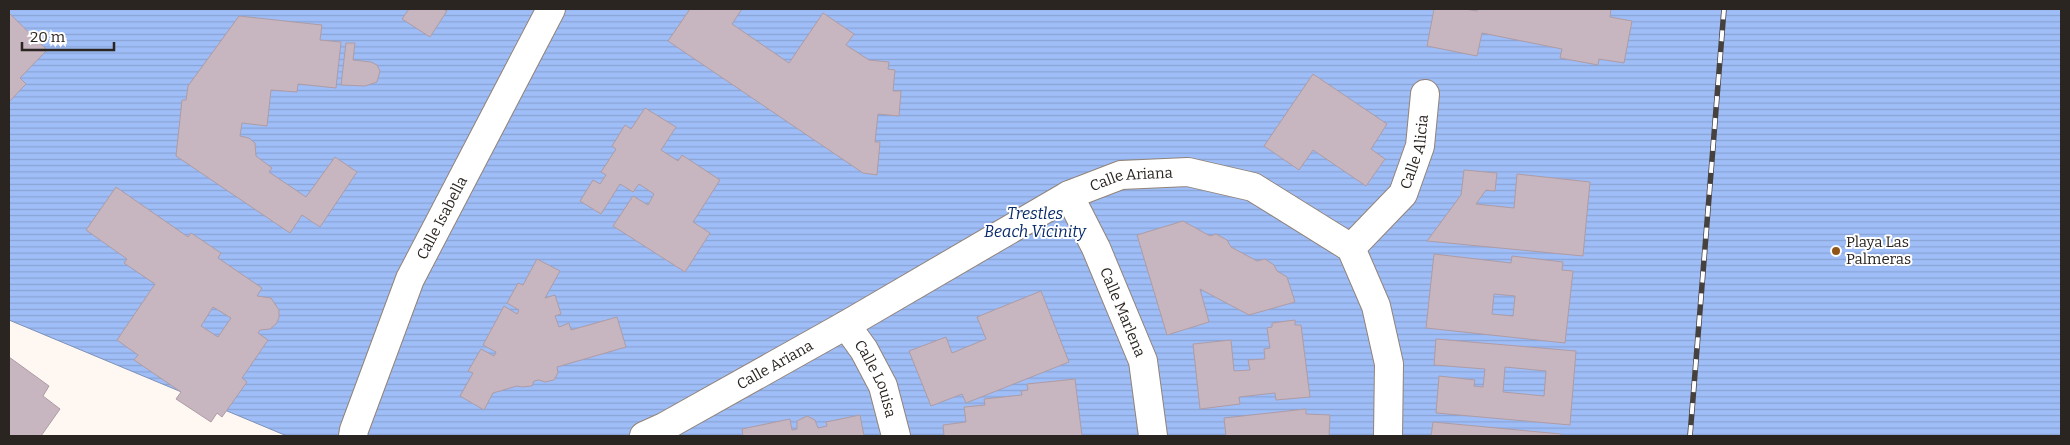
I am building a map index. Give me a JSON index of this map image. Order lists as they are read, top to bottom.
{
  "streets": {
    "street": [
      "Calle Alicia",
      "Calle Ariana",
      "Calle Isabella",
      "Calle Marlena",
      "Calle Louisa"
    ]
  },
  "crossings": [
    ["Calle Alicia", "Calle Ariana"],
    ["Calle Ariana", "Calle Marlena"],
    ["Calle Ariana", "Calle Louisa"]
  ],
  "water": ["Trestles Beach Vicinity"],
  "places": ["Playa Las Palmeras"],
  "scale_bar": "20 m"
}
